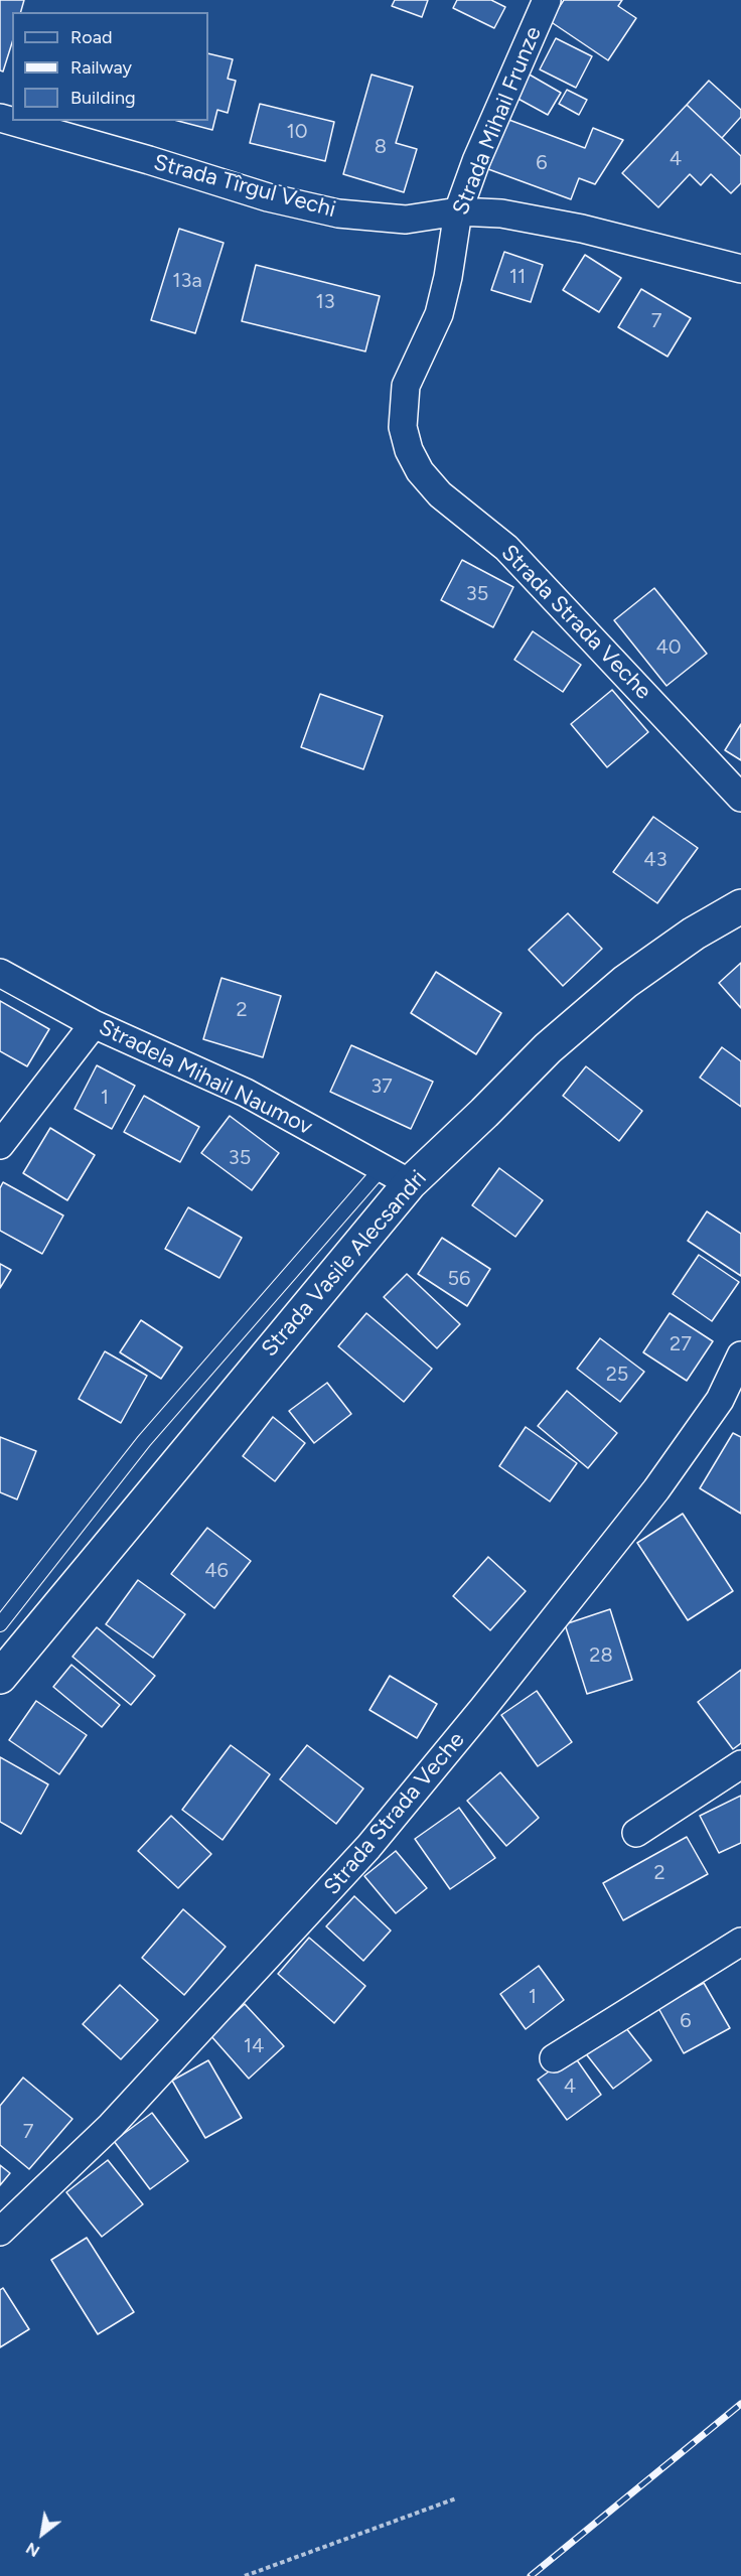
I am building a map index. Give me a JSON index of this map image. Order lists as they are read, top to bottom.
{
  "streets": {
    "main road": ["Strada Vasile Alecsandri"],
    "street": [
      "Strada Mihail Frunze",
      "Strada Tîrgul Vechi",
      "Strada Strada Veche",
      "Stradela Mihail Naumov"
    ]
  },
  "crossings": [
    ["Strada Mihail Frunze", "Strada Tîrgul Vechi"],
    ["Strada Mihail Frunze", "Strada Strada Veche"],
    ["Stradela Mihail Naumov", "Strada Vasile Alecsandri"]
  ],
  "house_numbers": [
    "10",
    "8",
    "4",
    "6",
    "11",
    "13a",
    "13",
    "7",
    "35",
    "40",
    "43",
    "2",
    "37",
    "1",
    "35",
    "56",
    "27",
    "25",
    "46",
    "28",
    "2",
    "1",
    "6",
    "14",
    "4",
    "7"
  ],
  "legend": ["Road", "Railway", "Building"],
  "north": "bottom left"
}
